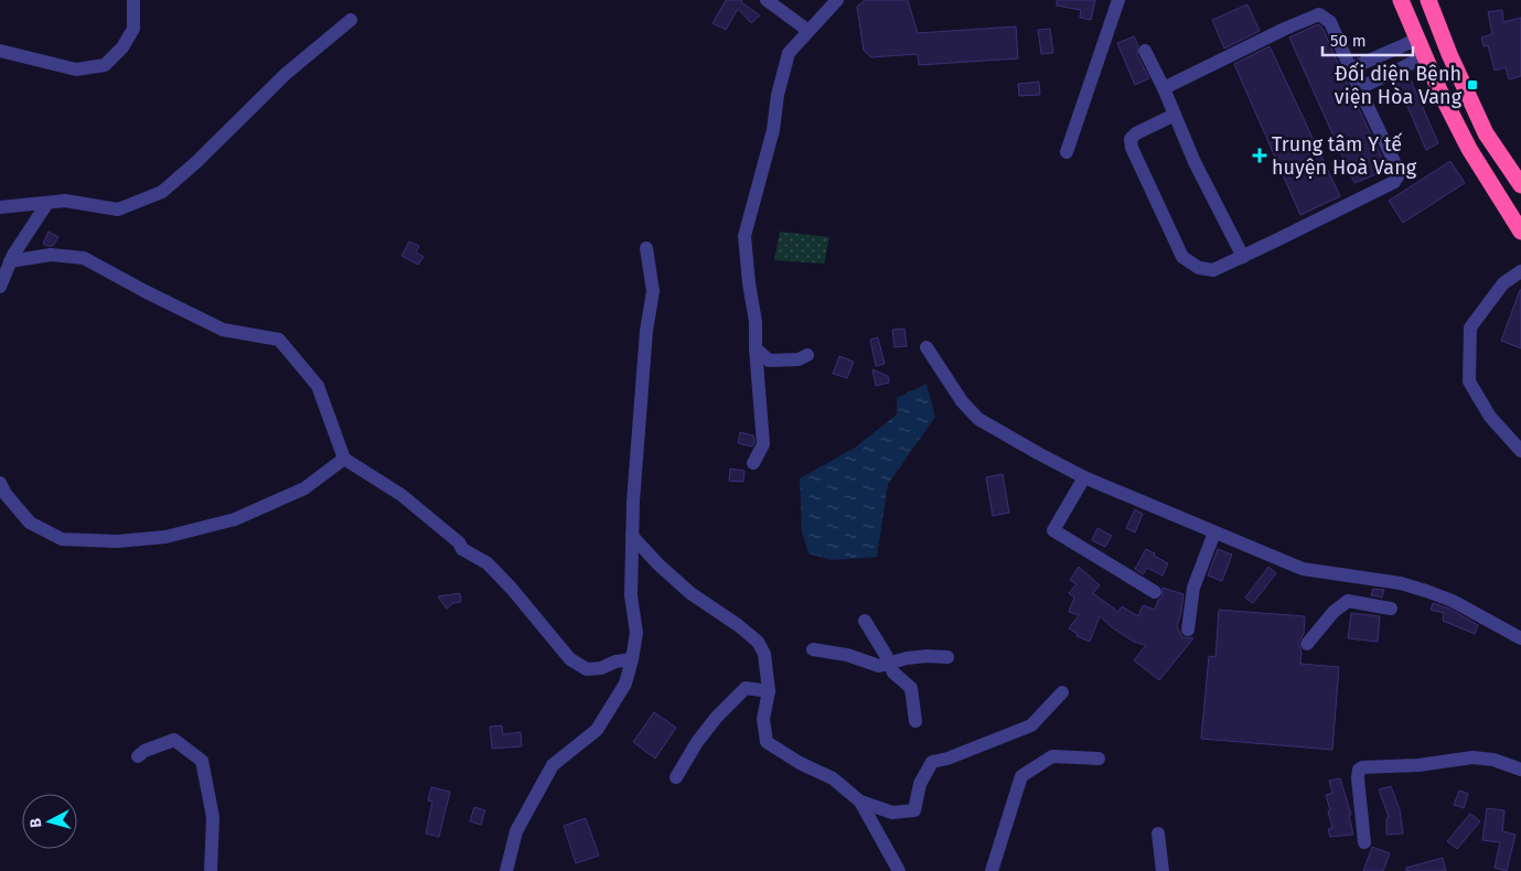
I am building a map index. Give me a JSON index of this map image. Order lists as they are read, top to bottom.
{
  "places": {
    "transit": ["Đối diện Bệnh viện Hòa Vang"],
    "health": ["Trung tâm Y tế huyện Hoà Vang"]
  },
  "scale_bar": "50 m",
  "north": "left"
}
